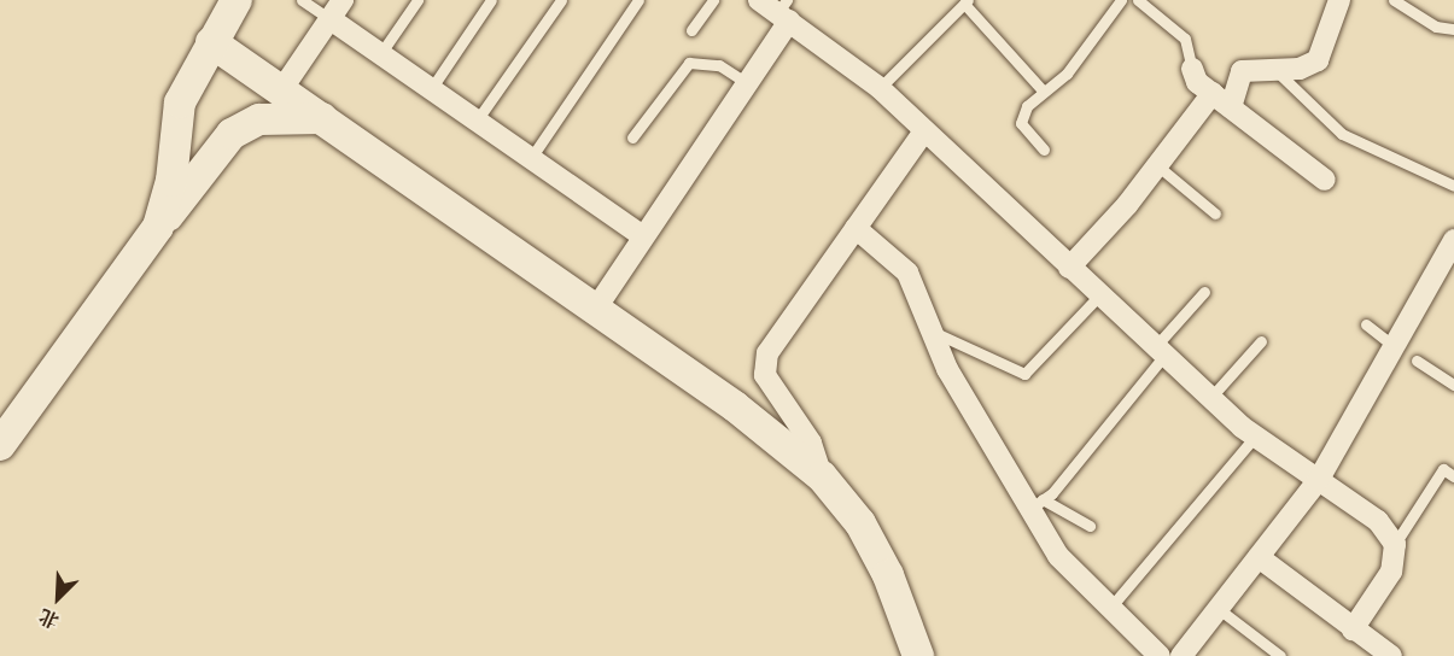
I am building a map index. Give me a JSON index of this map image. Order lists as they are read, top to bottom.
{
  "north": "bottom left"
}
